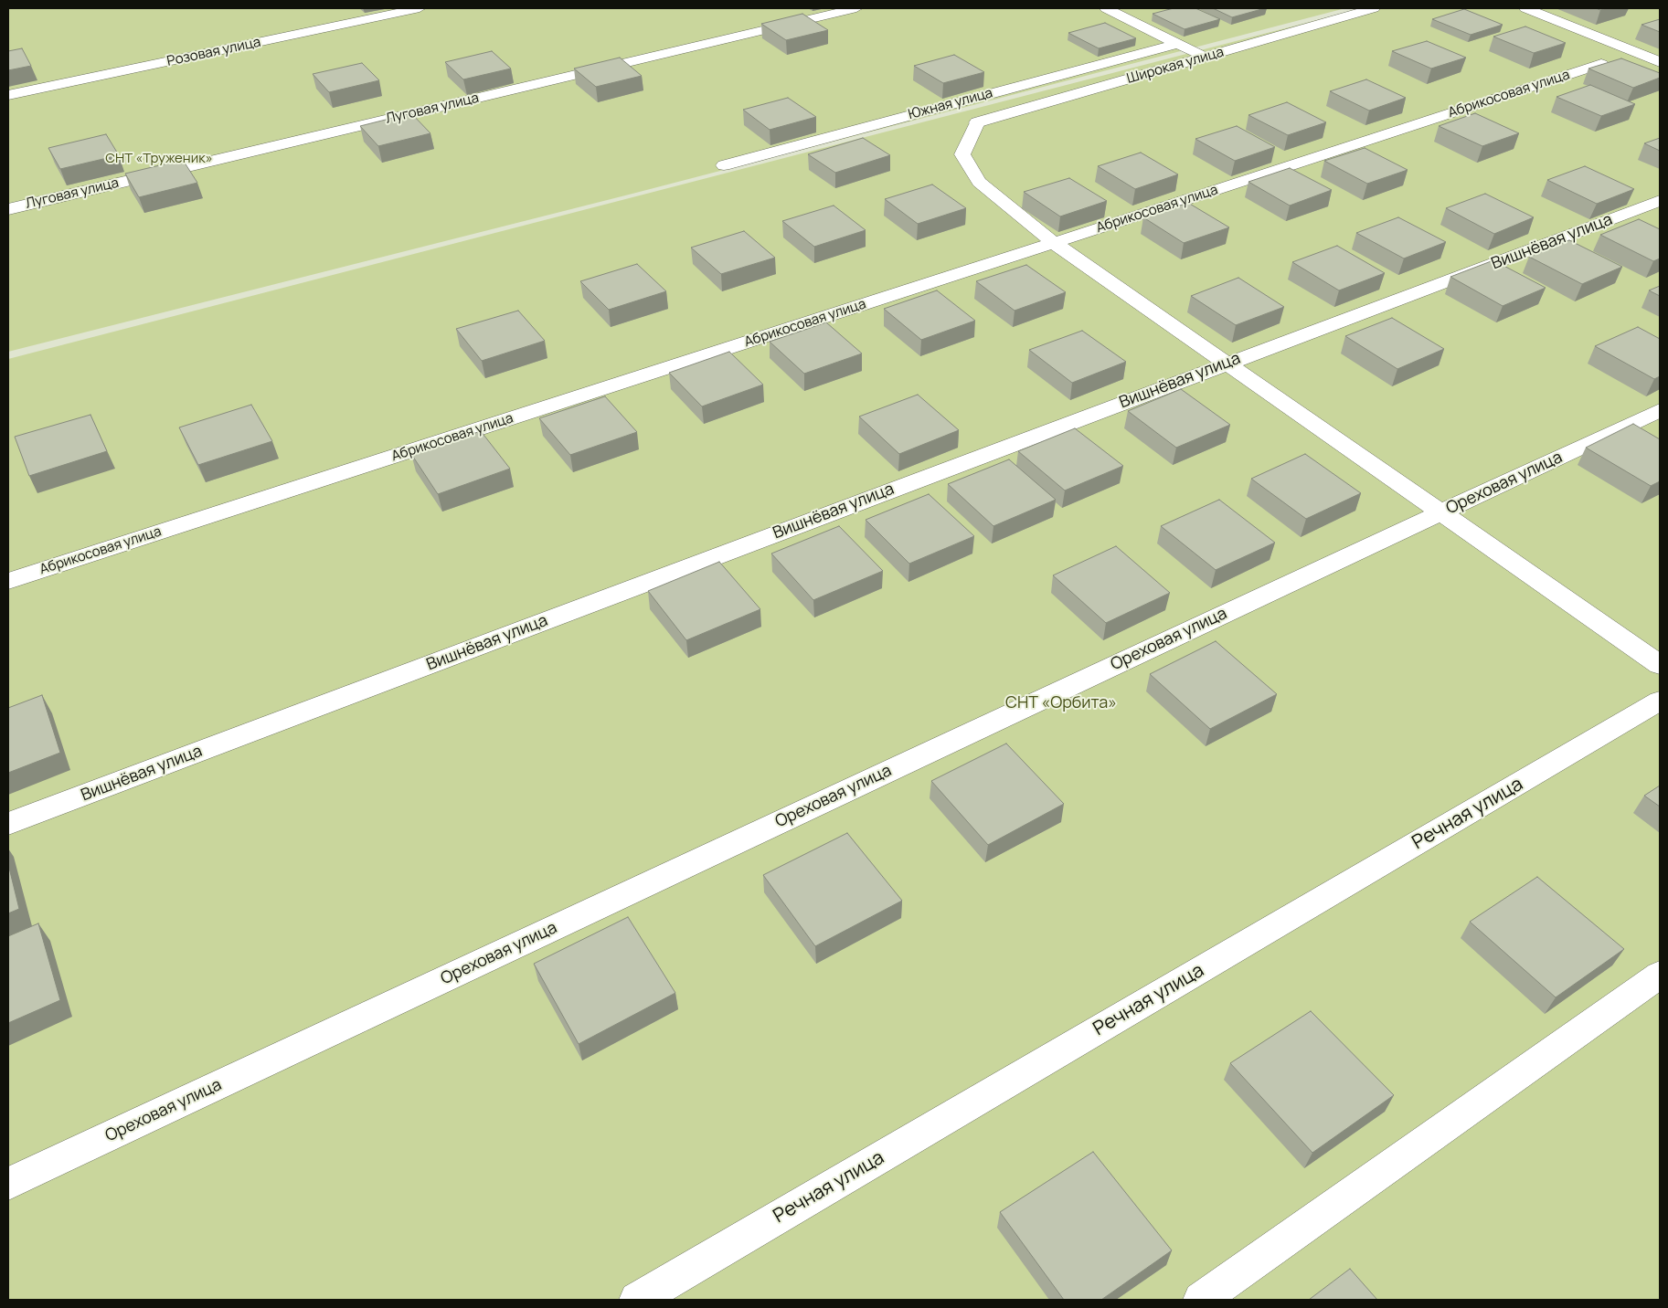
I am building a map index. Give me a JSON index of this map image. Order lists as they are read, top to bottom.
{
  "streets": {
    "street": [
      "Розовая улица",
      "Широкая улица",
      "Абрикосовая улица",
      "Южная улица",
      "Луговая улица",
      "Вишнёвая улица",
      "Ореховая улица",
      "Речная улица"
    ]
  },
  "crossings": [
    ["Широкая улица", "Абрикосовая улица"]
  ],
  "parks": ["СНТ «Труженик»", "СНТ «Орбита»"]
}
